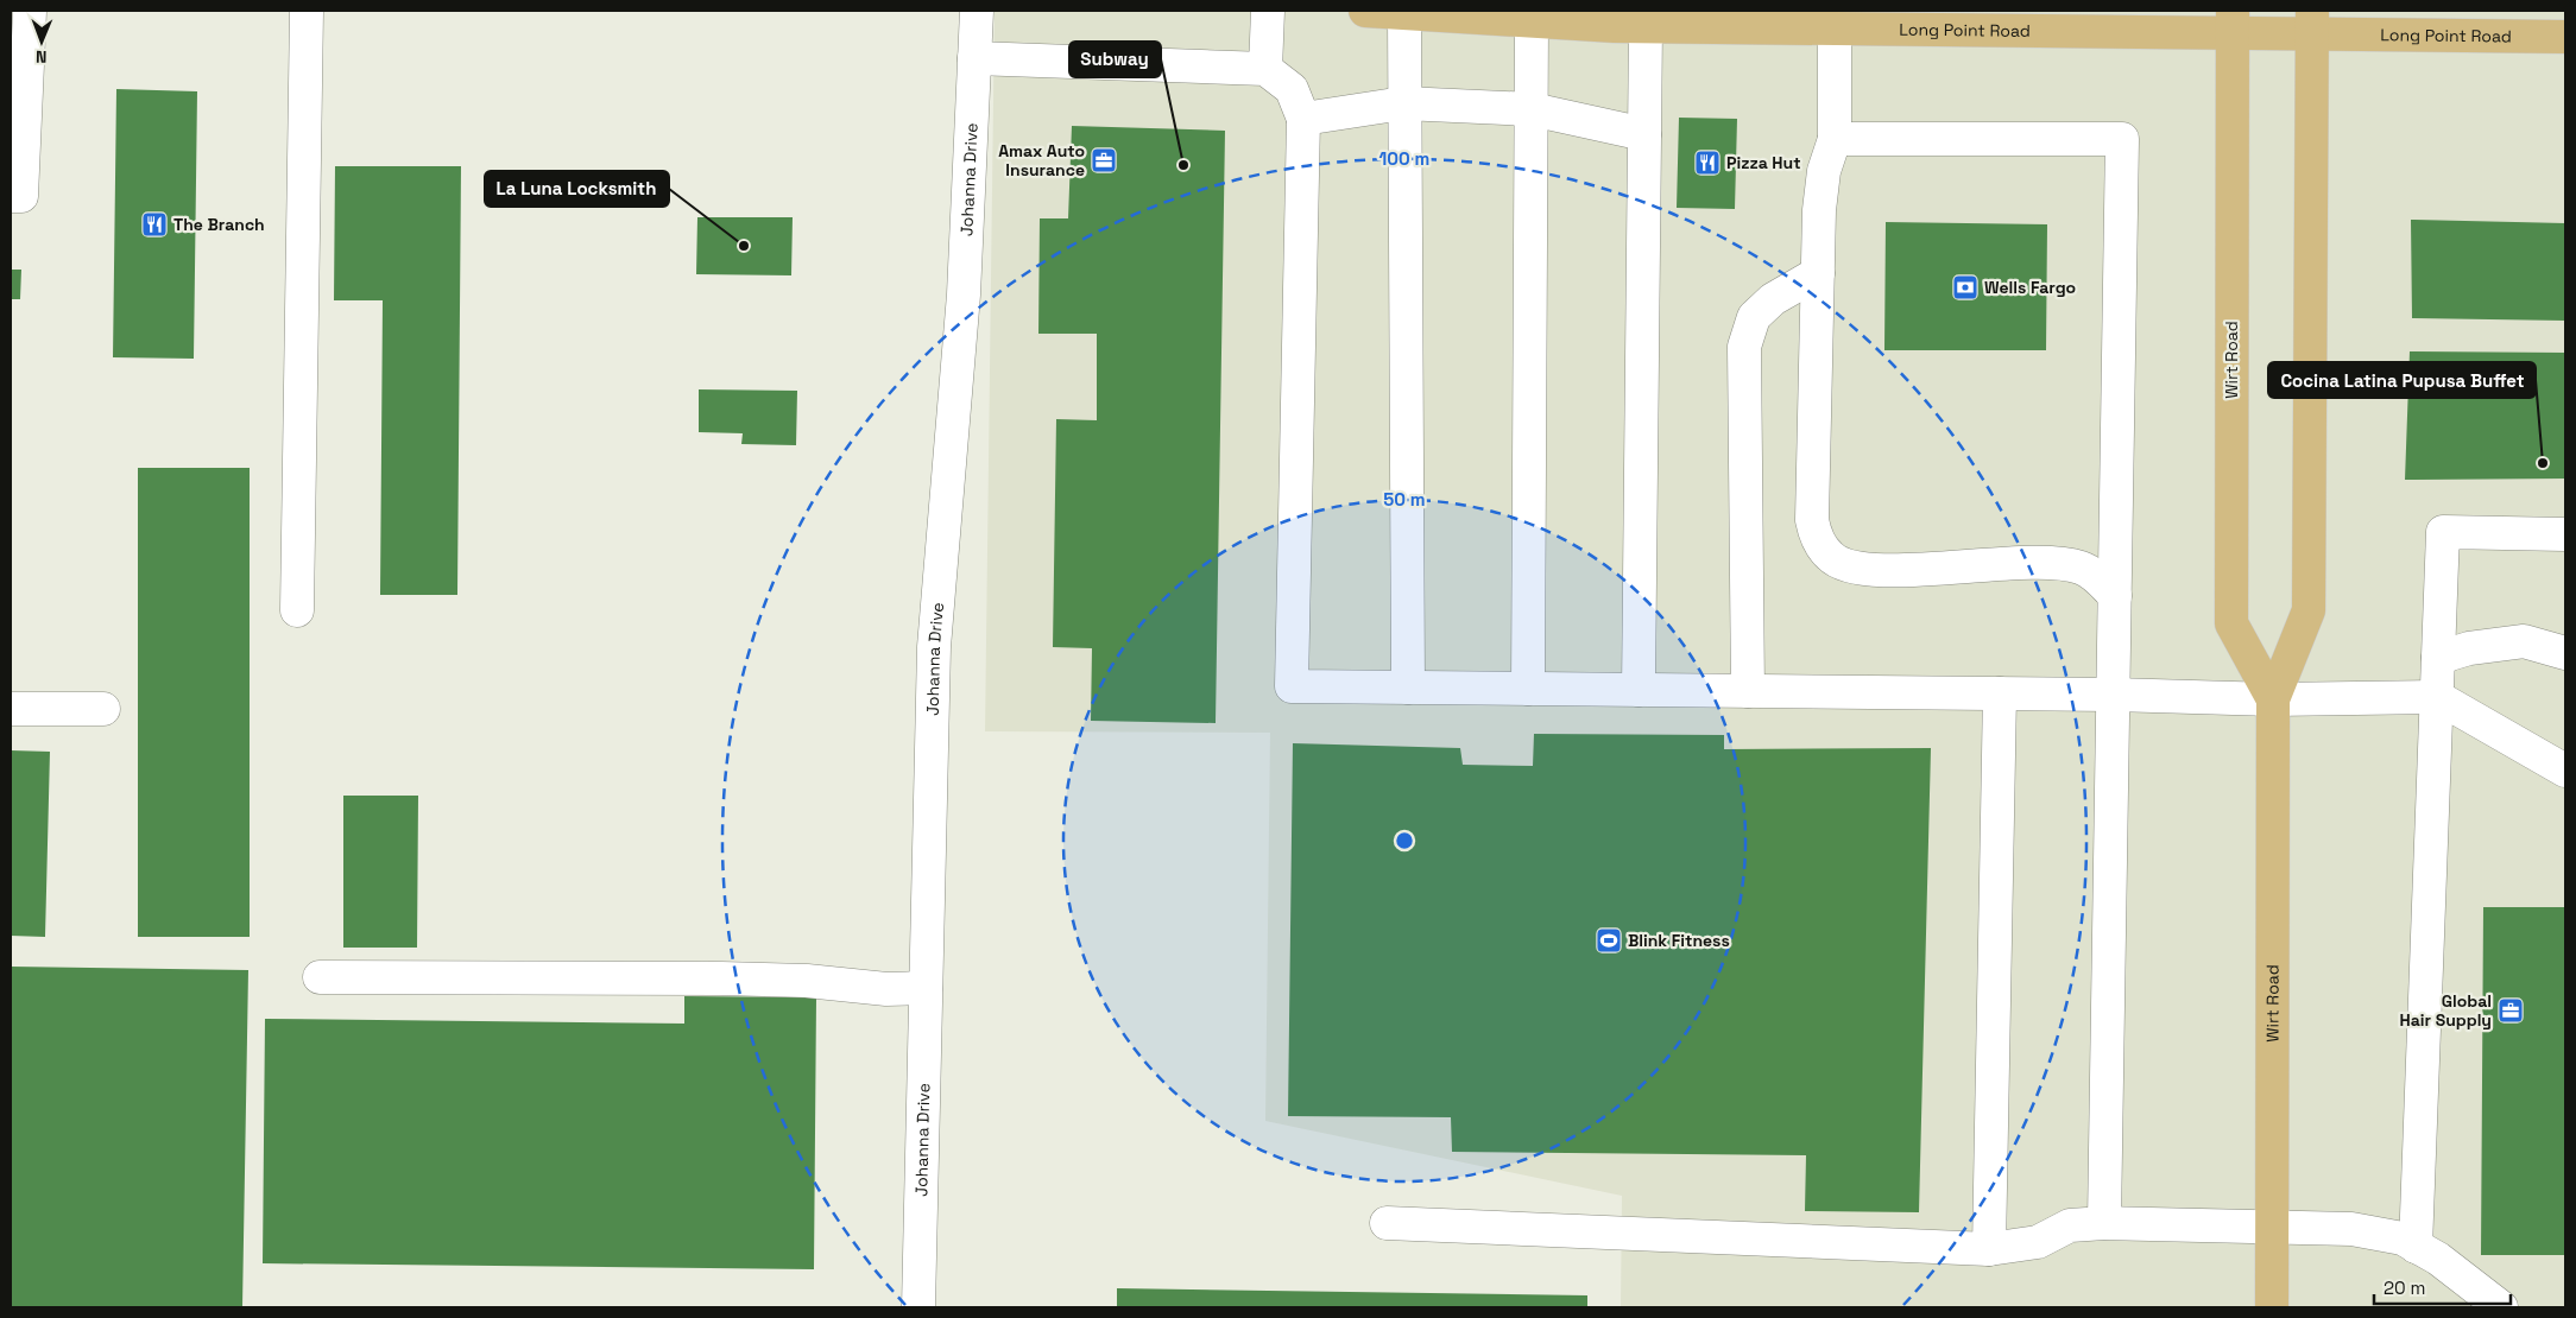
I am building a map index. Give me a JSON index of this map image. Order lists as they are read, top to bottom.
{
  "streets": {
    "main road": ["Long Point Road", "Wirt Road"],
    "street": ["Johanna Drive"]
  },
  "crossings": [
    ["Long Point Road", "Wirt Road"]
  ],
  "places": {
    "office": ["Amax Auto Insurance", "Global Hair Supply"],
    "restaurant": ["Pizza Hut", "The Branch"],
    "other": ["Subway", "La Luna Locksmith", "Cocina Latina Pupusa Buffet"],
    "bank": ["Wells Fargo"],
    "sports": ["Blink Fitness"]
  },
  "scale_bar": "20 m",
  "north": "bottom",
  "rings": ["100 m", "50 m"]
}
